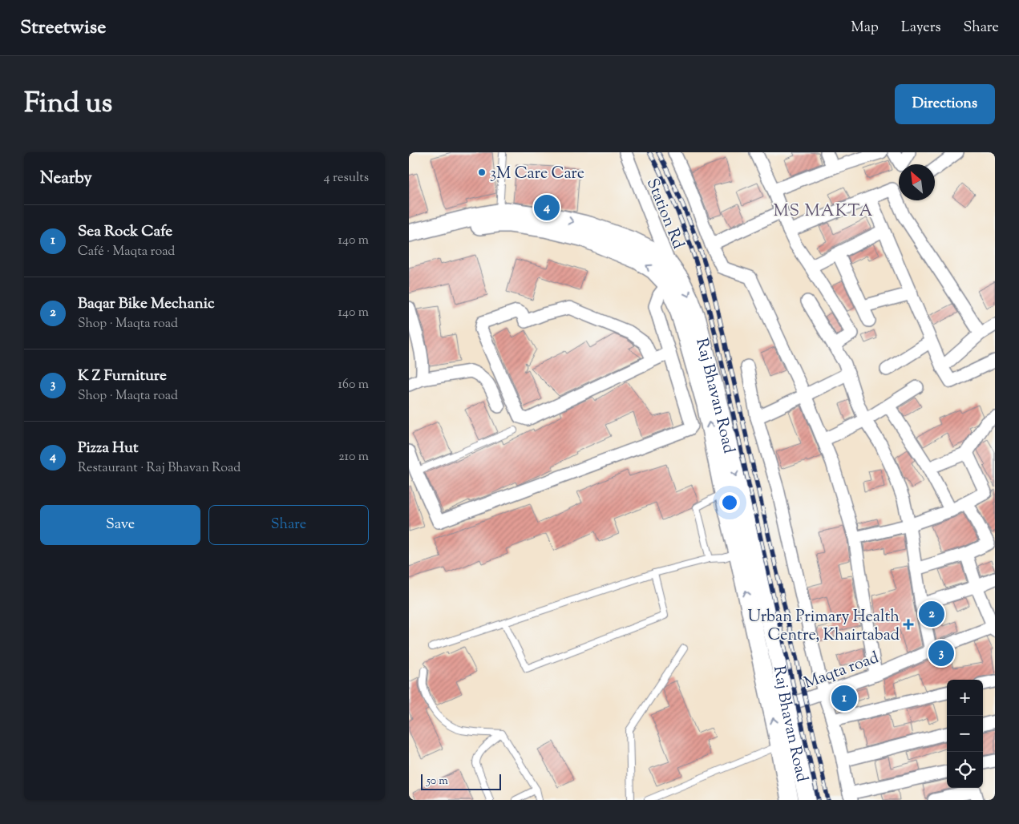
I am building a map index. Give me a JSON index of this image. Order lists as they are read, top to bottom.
{
  "streets": {
    "main road": ["Raj Bhavan Road"],
    "street": ["Station Rd", "Maqta road"]
  },
  "crossings": [
    ["Station Rd", "Raj Bhavan Road"],
    ["Raj Bhavan Road", "Maqta road"]
  ],
  "districts": ["MS MAKTA"],
  "places": {
    "other": ["3M Care Care"],
    "health": ["Urban Primary Health Centre, Khairtabad"]
  },
  "scale_bar": "50 m",
  "north": "top left",
  "page": {
    "header": "Streetwise",
    "nav": ["Map", "Layers", "Share"],
    "title": "Find us",
    "buttons": [
      "Directions",
      ["Save", "Share"]
    ],
    "heading": ["Nearby", "4 results"],
    "pins": [
      "4",
      "2",
      "3",
      "1"
    ],
    "list": [
      {
        "mark": "1",
        "name": "Sea Rock Cafe",
        "note": "Café · Maqta road",
        "value": "140 m"
      },
      {
        "mark": "2",
        "name": "Baqar Bike Mechanic",
        "note": "Shop · Maqta road",
        "value": "140 m"
      },
      {
        "mark": "3",
        "name": "K Z Furniture",
        "note": "Shop · Maqta road",
        "value": "160 m"
      },
      {
        "mark": "4",
        "name": "Pizza Hut",
        "note": "Restaurant · Raj Bhavan Road",
        "value": "210 m"
      }
    ],
    "map_buttons": ["+", "−"],
    "scale": "50 m"
  }
}
